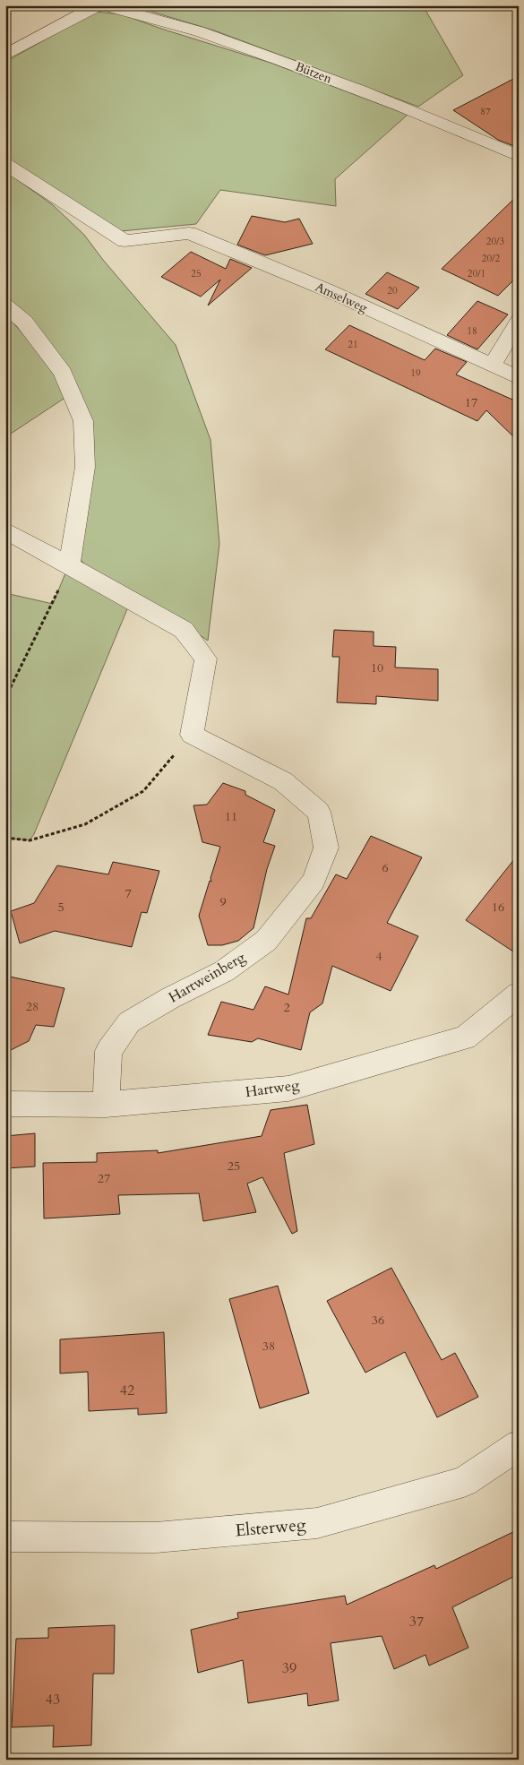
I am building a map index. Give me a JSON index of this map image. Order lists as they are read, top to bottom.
{
  "streets": {
    "street": [
      "Bützen",
      "Amselweg",
      "Hartweinberg",
      "Hartweg",
      "Elsterweg"
    ]
  },
  "crossings": [
    ["Hartweinberg", "Hartweg"]
  ],
  "house_numbers": [
    "87",
    "20/3",
    "20/2",
    "25",
    "20/1",
    "20",
    "18",
    "21",
    "19",
    "17",
    "10",
    "11",
    "6",
    "7",
    "9",
    "5",
    "16",
    "4",
    "28",
    "2",
    "25",
    "27",
    "36",
    "38",
    "42",
    "37",
    "39",
    "43"
  ]
}
